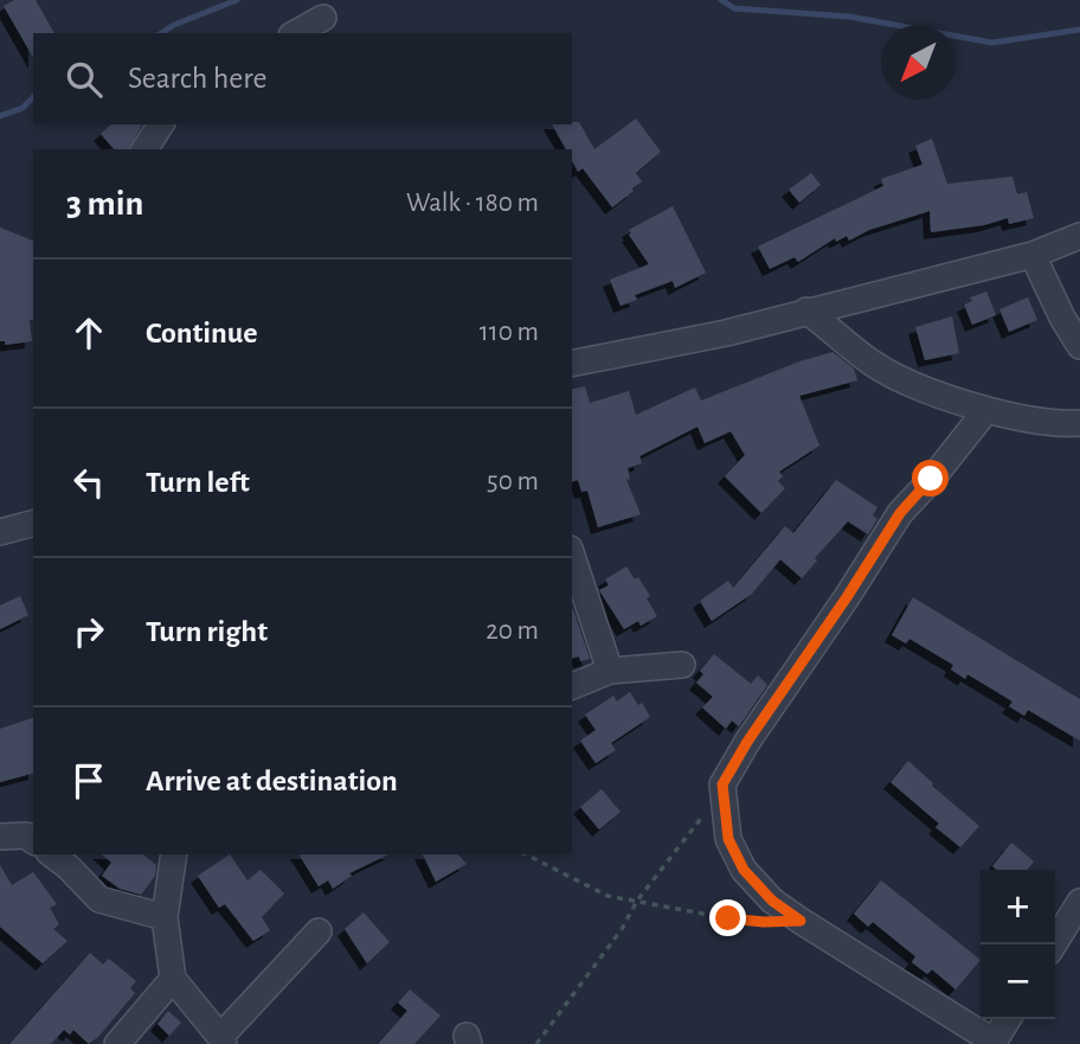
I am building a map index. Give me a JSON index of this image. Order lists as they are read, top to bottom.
{
  "north": "bottom left",
  "page": {
    "search": "Search here",
    "heading": ["3 min", "Walk · 180 m"],
    "list": [
      ["Continue", "110 m"],
      ["Turn left", "50 m"],
      ["Turn right", "20 m"],
      "Arrive at destination"
    ],
    "map_buttons": ["+", "−"]
  }
}
